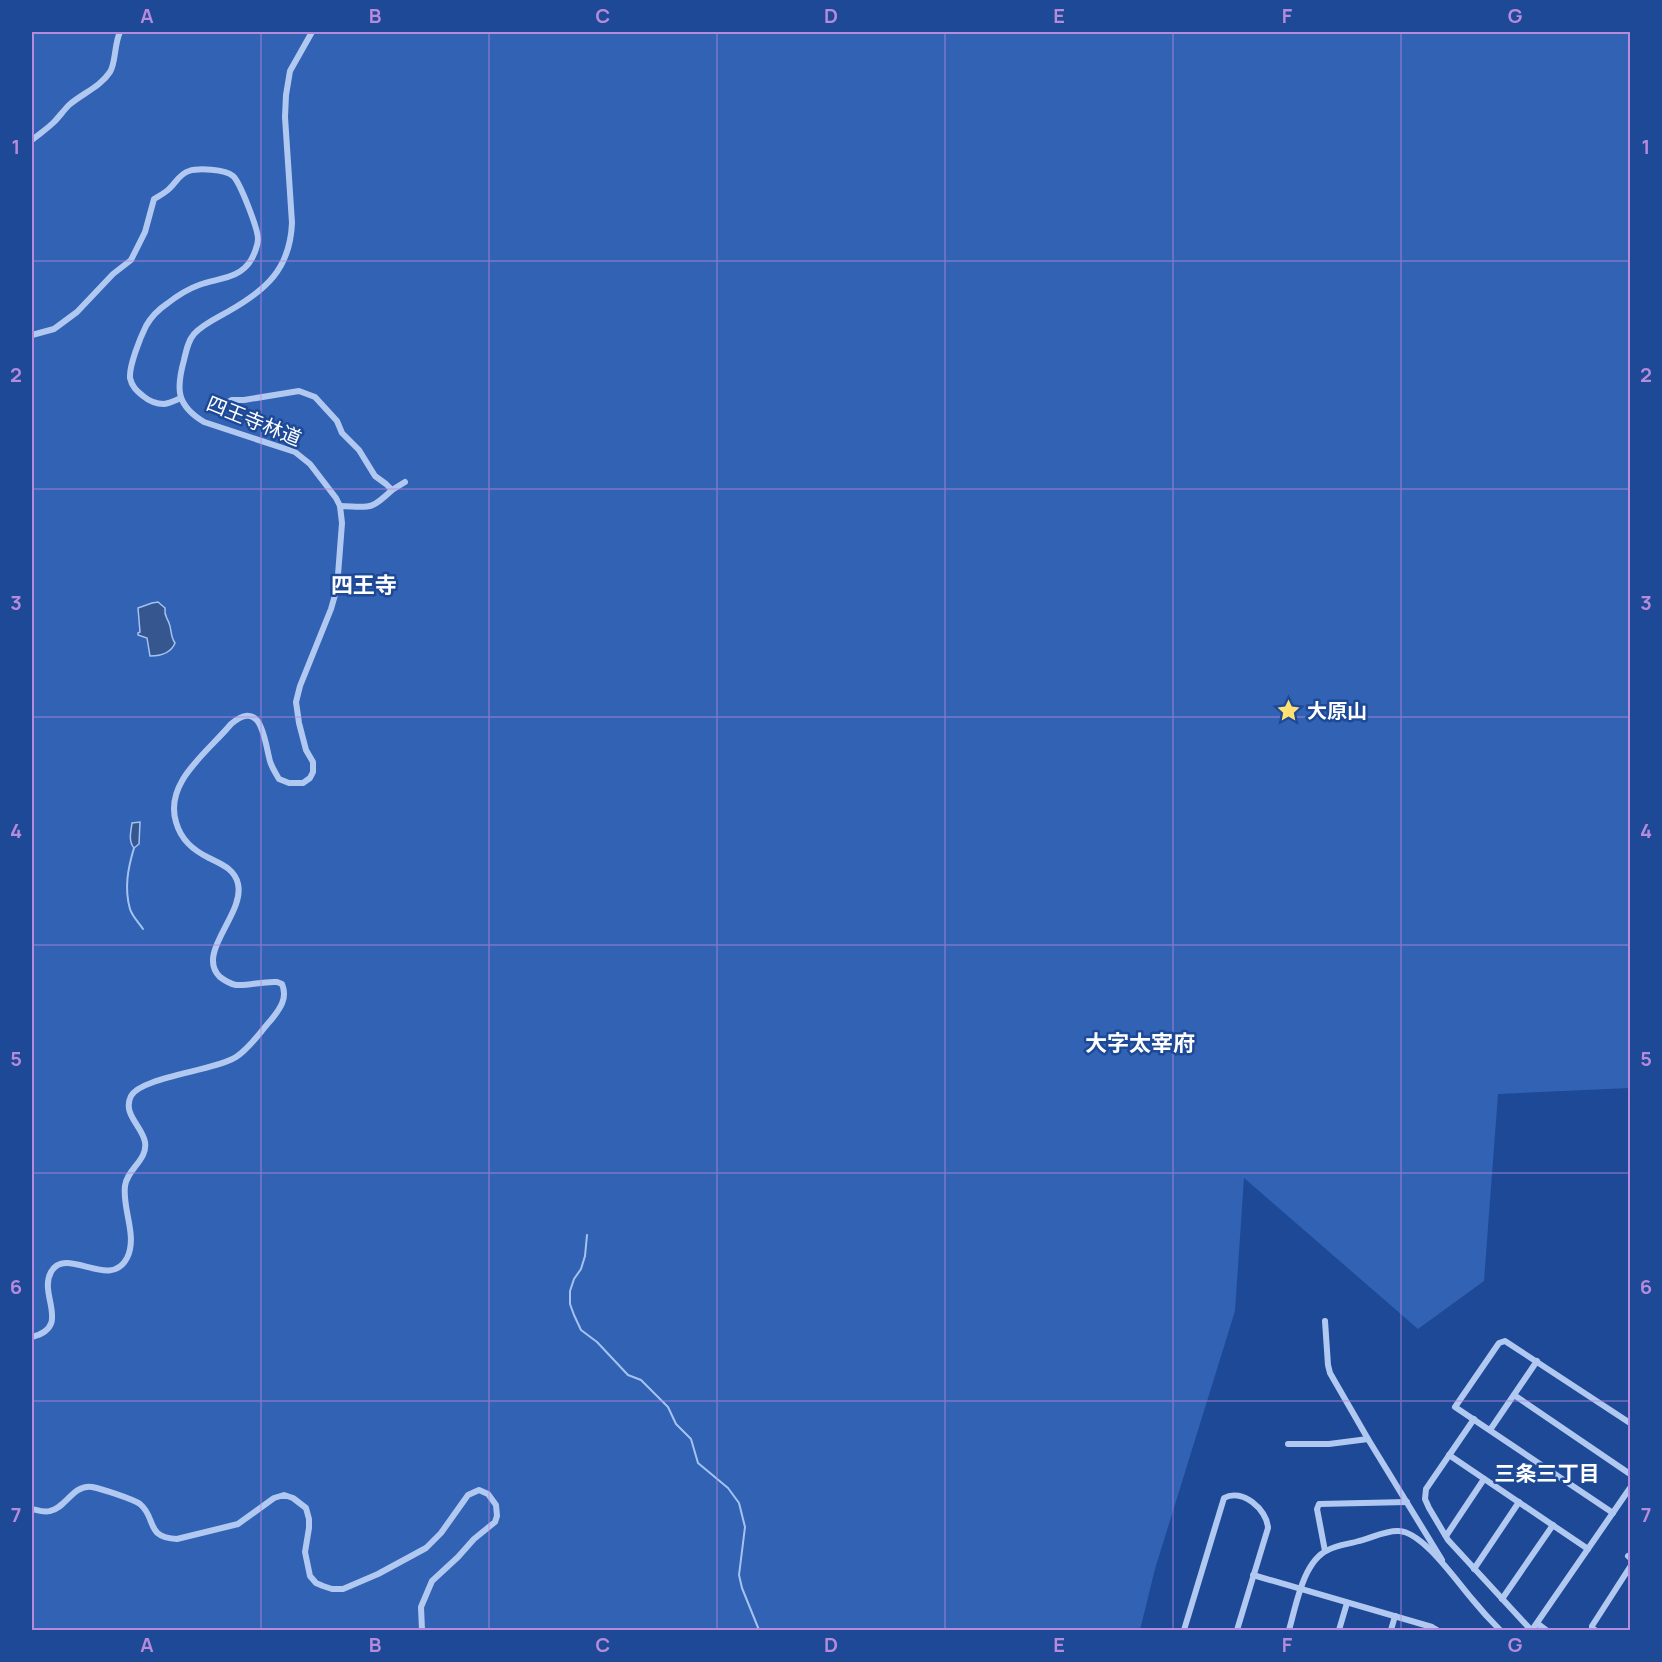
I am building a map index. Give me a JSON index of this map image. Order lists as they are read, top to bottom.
{
  "streets": {
    "street": ["四王寺林道"]
  },
  "districts": ["四王寺", "大字太宰府", "三条三丁目"],
  "places": {
    "place": ["大原山"]
  },
  "grid": {
    "columns": [
      "A",
      "B",
      "C",
      "D",
      "E",
      "F",
      "G"
    ],
    "rows": [
      "1",
      "2",
      "3",
      "4",
      "5",
      "6",
      "7"
    ]
  }
}
